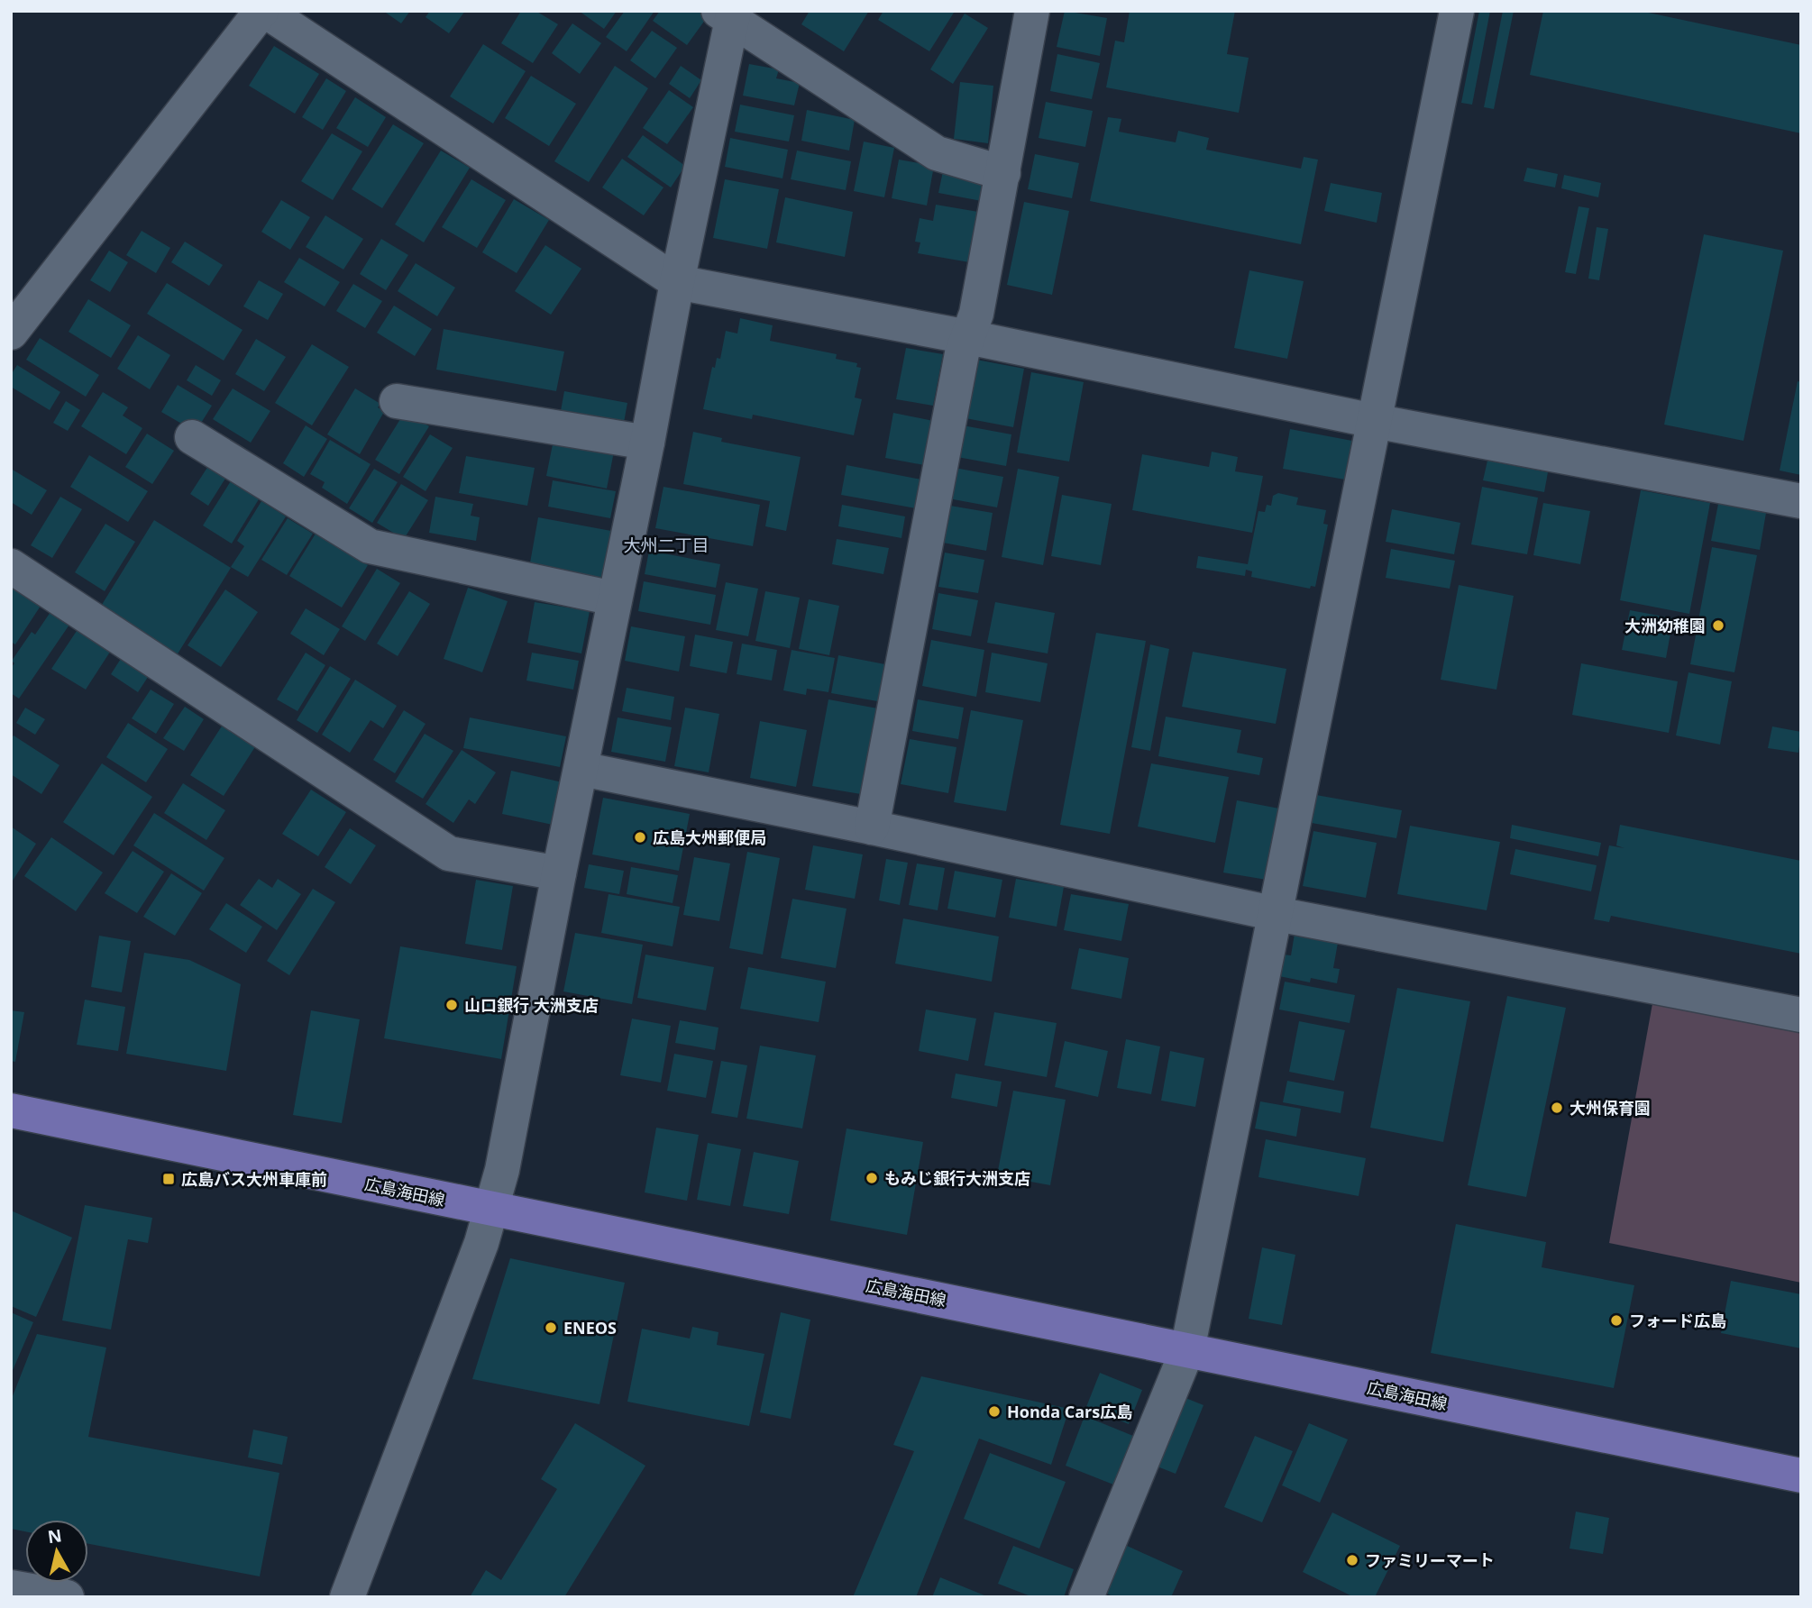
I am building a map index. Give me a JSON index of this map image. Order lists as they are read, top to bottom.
{
  "streets": {
    "main road": ["広島海田線"]
  },
  "districts": ["大州二丁目"],
  "places": {
    "other": [
      "大洲幼稚園",
      "広島大州郵便局",
      "山口銀行 大洲支店",
      "大州保育園",
      "もみじ銀行大洲支店",
      "フォード広島",
      "ENEOS",
      "Honda Cars広島",
      "ファミリーマート"
    ],
    "transit": ["広島バス大州車庫前"]
  },
  "north": "top"
}
